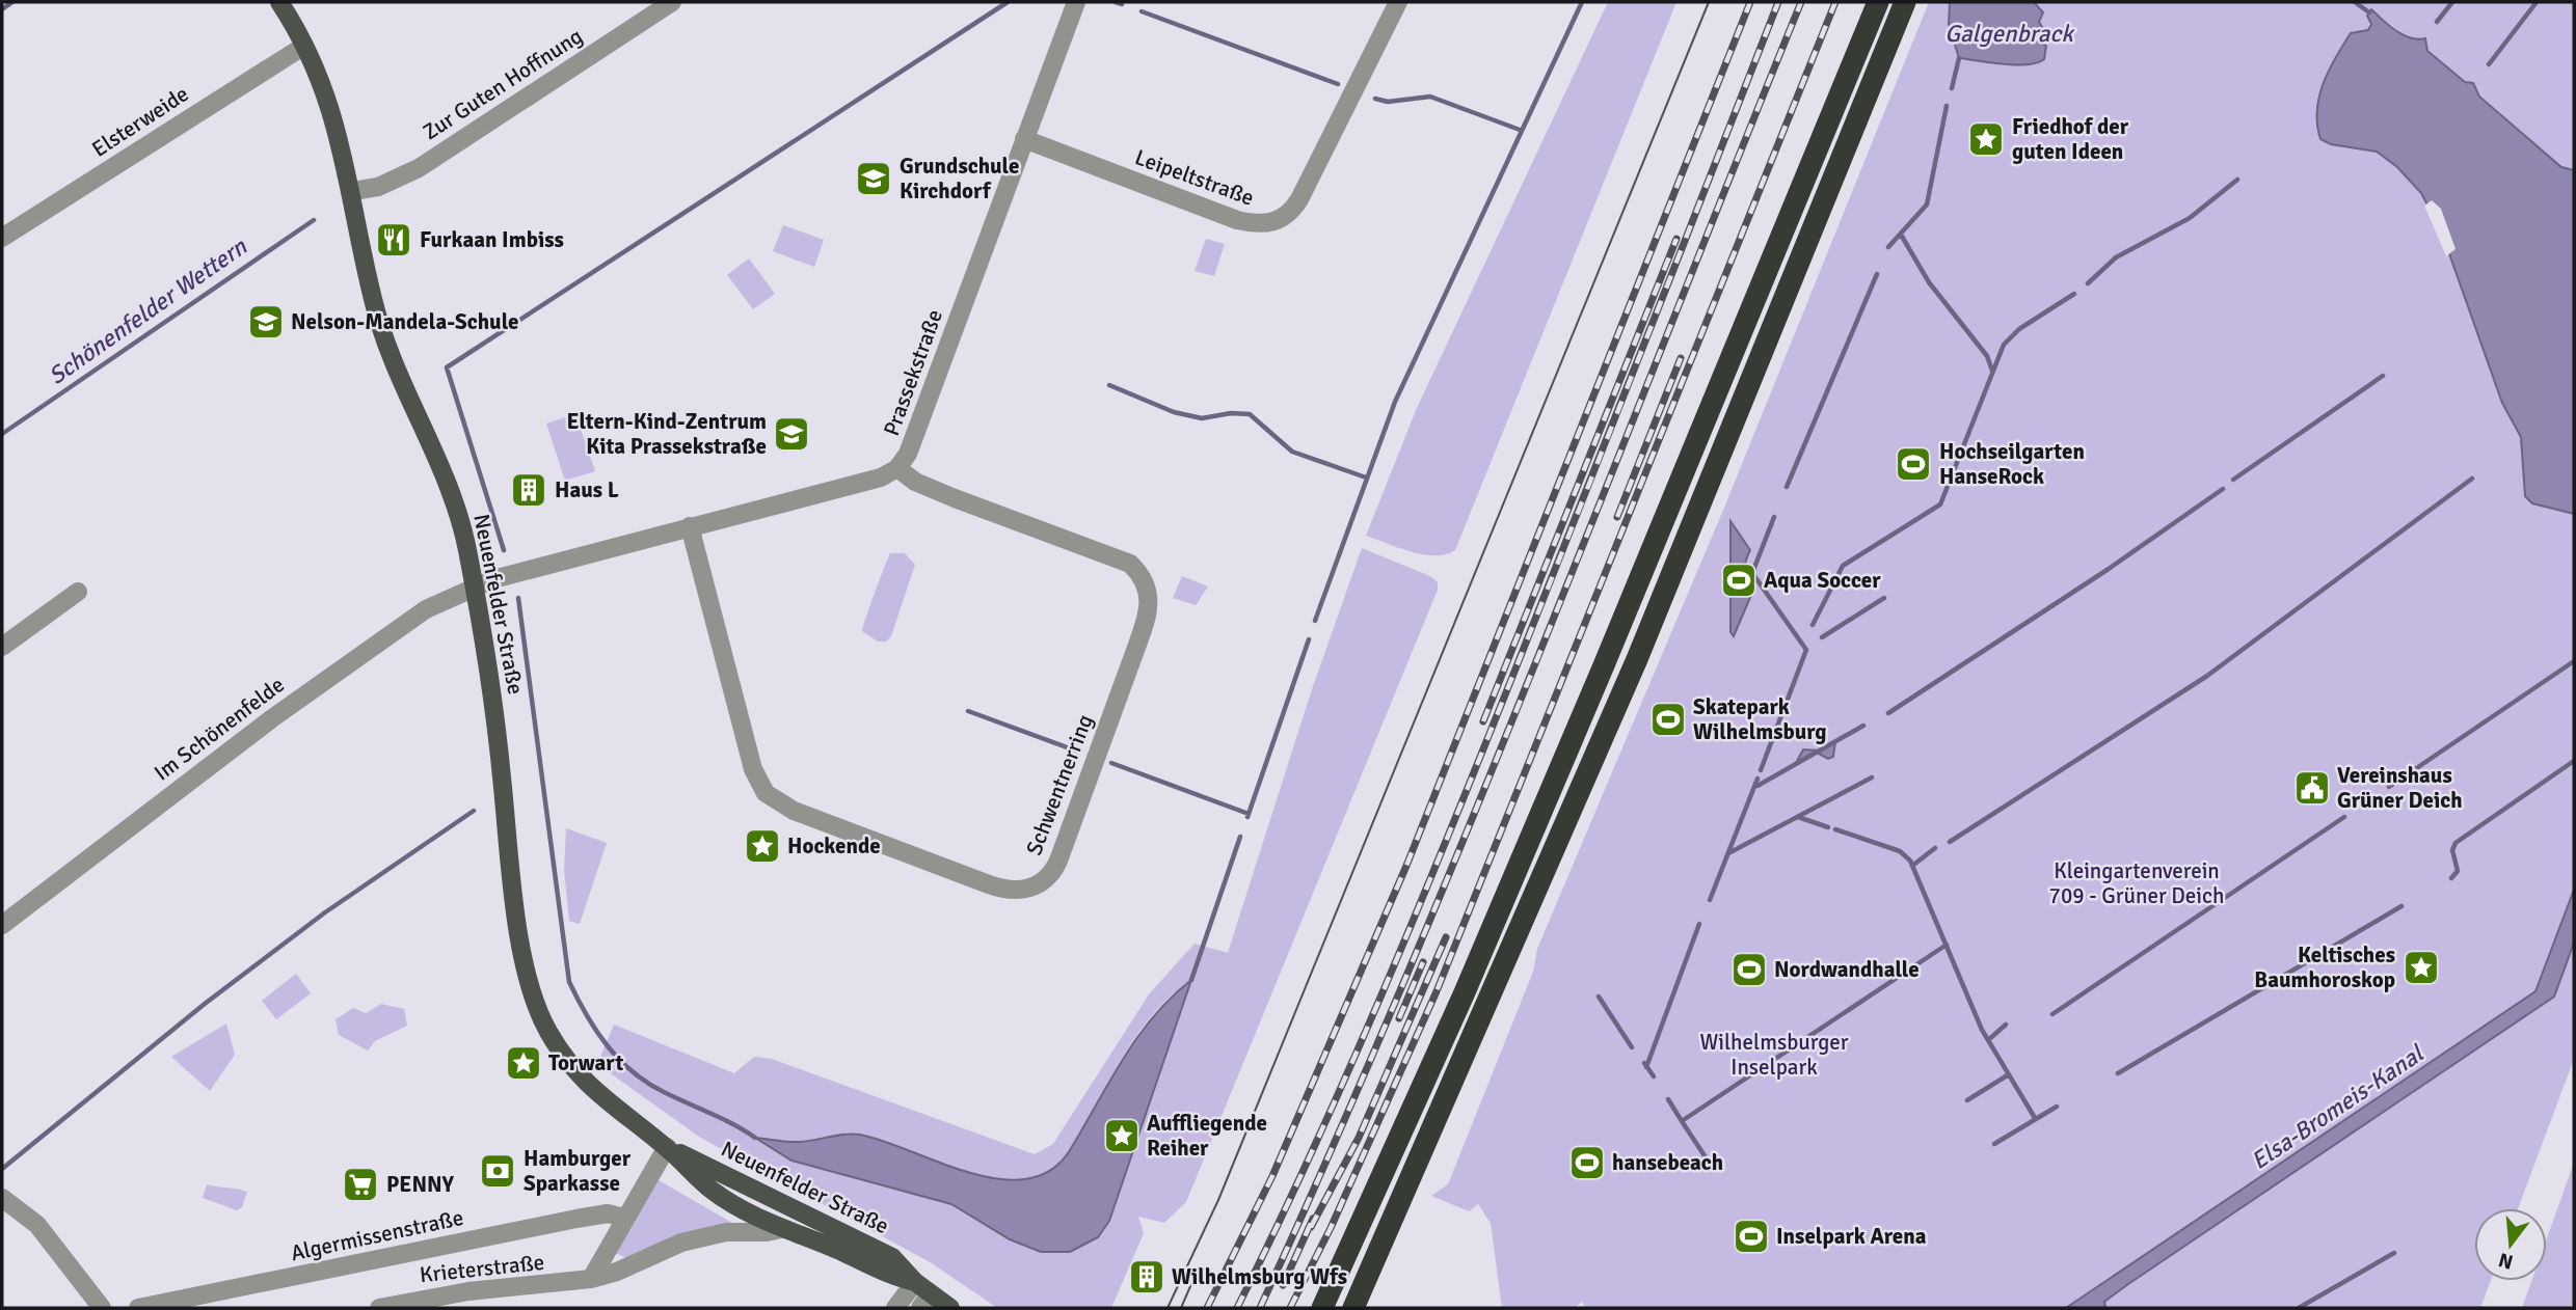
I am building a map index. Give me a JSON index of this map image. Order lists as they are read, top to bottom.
{
  "streets": {
    "main road": ["Neuenfelder Straße"],
    "street": [
      "Zur Guten Hoffnung",
      "Elsterweide",
      "Leipeltstraße",
      "Prassekstraße",
      "Im Schönenfelde",
      "Schwentnerring",
      "Algermissenstraße",
      "Krieterstraße"
    ]
  },
  "crossings": [
    ["Zur Guten Hoffnung", "Neuenfelder Straße"],
    ["Elsterweide", "Neuenfelder Straße"],
    ["Leipeltstraße", "Prassekstraße"],
    ["Prassekstraße", "Neuenfelder Straße"],
    ["Prassekstraße", "Im Schönenfelde"],
    ["Prassekstraße", "Schwentnerring"],
    ["Neuenfelder Straße", "Im Schönenfelde"],
    ["Neuenfelder Straße", "Krieterstraße"]
  ],
  "water": ["Galgenbrack", "Schönenfelder Wettern", "Elsa-Bromeis-Kanal"],
  "parks": ["Kleingartenverein 709 - Grüner Deich", "Wilhelmsburger Inselpark"],
  "places": {
    "place": [
      "Friedhof der guten Ideen",
      "Hockende",
      "Keltisches Baumhoroskop",
      "Torwart",
      "Auffliegende Reiher"
    ],
    "school or university": ["Grundschule Kirchdorf", "Nelson-Mandela-Schule", "Eltern-Kind-Zentrum Kita Prassekstraße"],
    "restaurant": ["Furkaan Imbiss"],
    "sports": [
      "Hochseilgarten HanseRock",
      "Aqua Soccer",
      "Skatepark Wilhelmsburg",
      "Nordwandhalle",
      "hansebeach",
      "Inselpark Arena"
    ],
    "building": ["Haus L", "Wilhelmsburg Wfs"],
    "public building": ["Vereinshaus Grüner Deich"],
    "bank": ["Hamburger Sparkasse"],
    "supermarket": ["PENNY"]
  },
  "north": "bottom"
}
